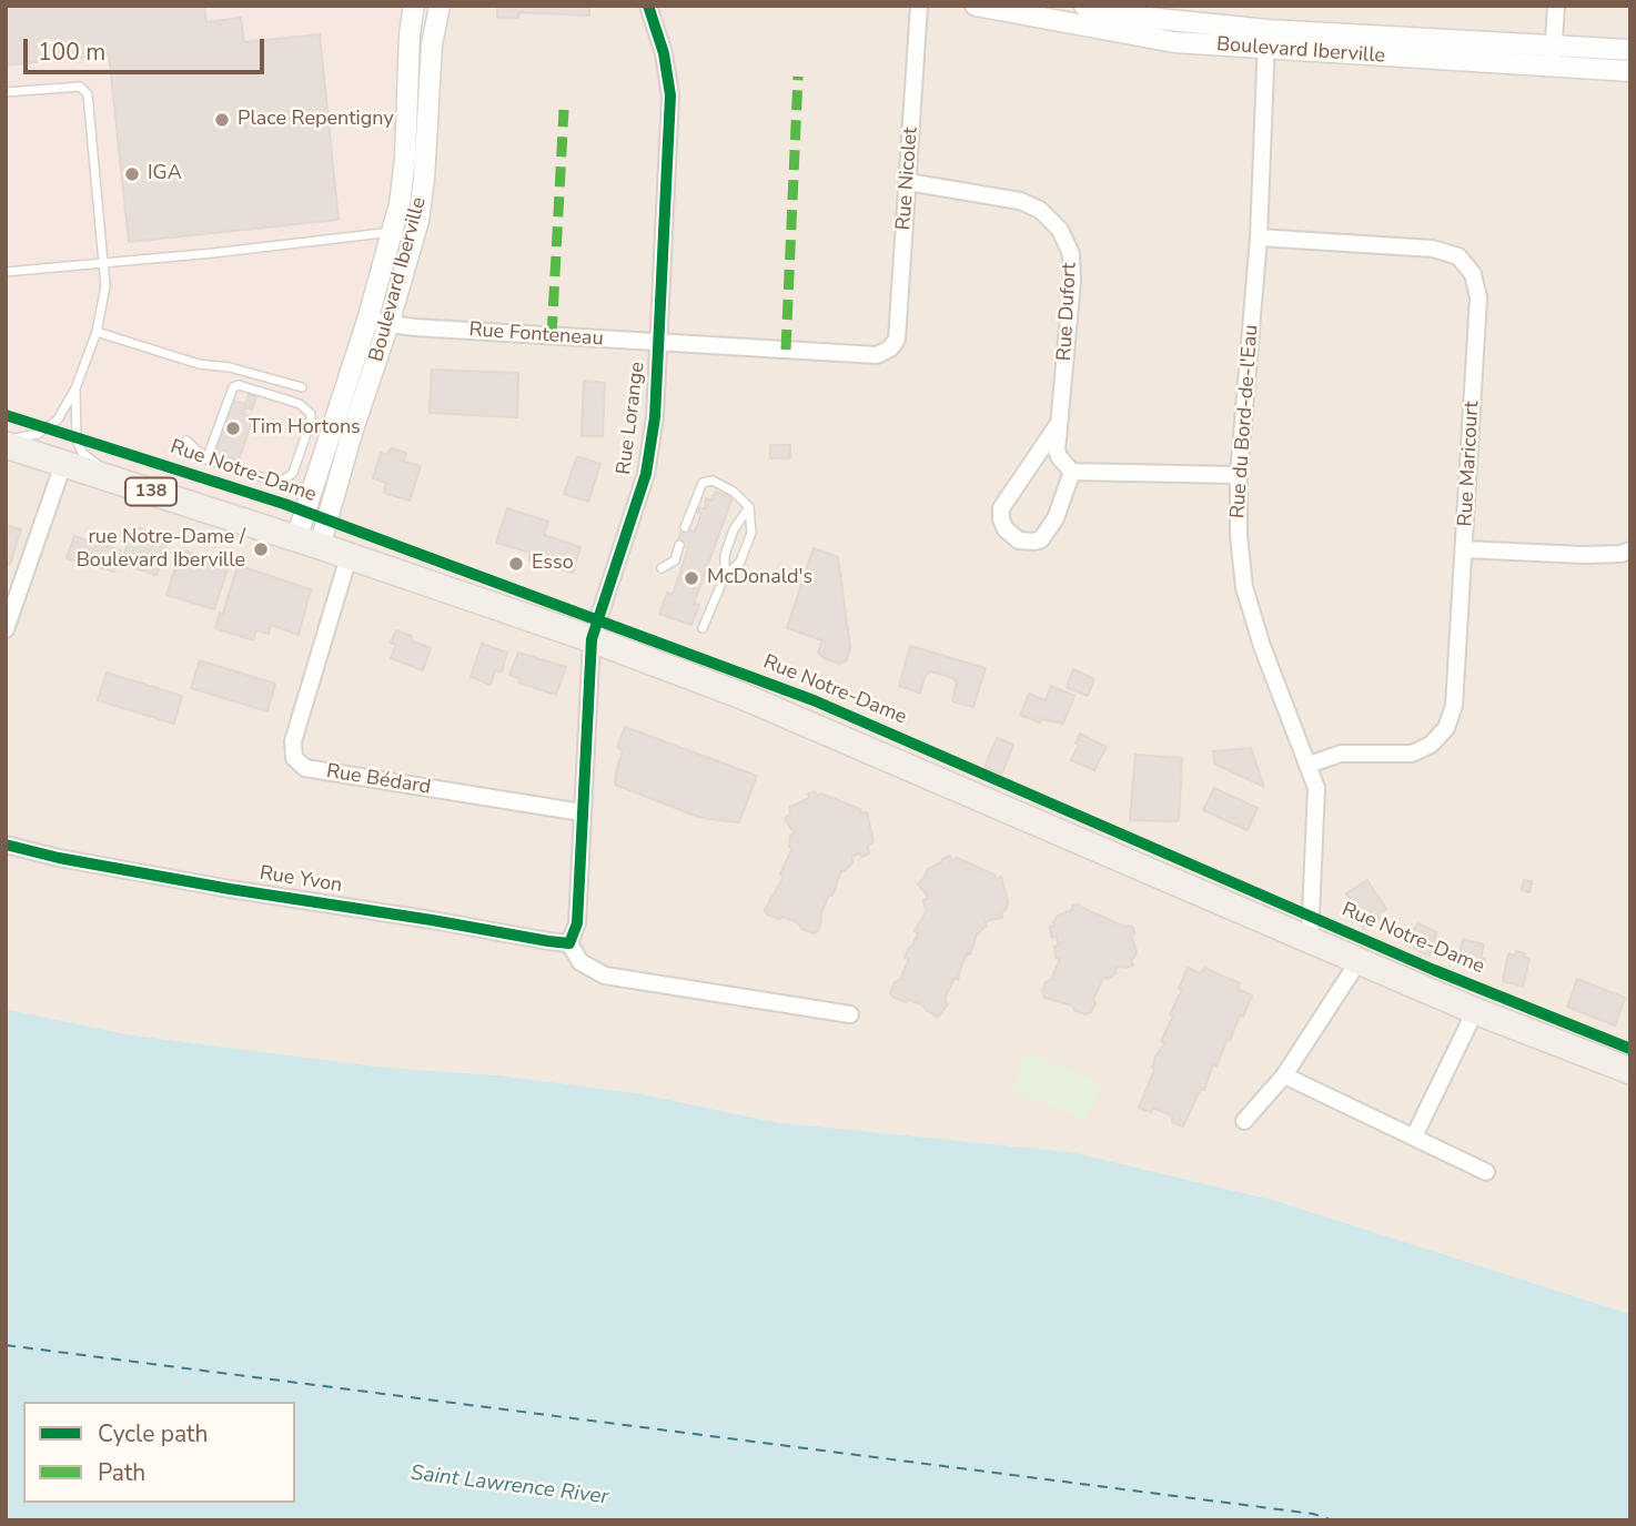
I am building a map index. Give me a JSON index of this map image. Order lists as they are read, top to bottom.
{
  "streets": {
    "main road": ["Rue Notre-Dame", "138"],
    "street": [
      "Boulevard Iberville",
      "Rue Nicolet",
      "Rue Dufort",
      "Rue Fonteneau",
      "Rue Lorange",
      "Rue du Bord-de-l'Eau",
      "Rue Maricourt",
      "Rue Bédard",
      "Rue Yvon"
    ]
  },
  "crossings": [
    ["Boulevard Iberville", "Rue Fonteneau"],
    ["Boulevard Iberville", "Rue du Bord-de-l'Eau"],
    ["Boulevard Iberville", "Rue Notre-Dame"],
    ["Rue Nicolet", "Rue Dufort"],
    ["Rue Nicolet", "Rue Fonteneau"],
    ["Rue Fonteneau", "Rue Lorange"],
    ["Rue Lorange", "Rue Notre-Dame"],
    ["Rue Lorange", "Rue Bédard"],
    ["Rue Lorange", "Rue Yvon"],
    ["Rue du Bord-de-l'Eau", "Rue Maricourt"],
    ["Rue du Bord-de-l'Eau", "Rue Notre-Dame"],
    ["Rue Notre-Dame", "Rue Bédard"]
  ],
  "water": ["Saint Lawrence River"],
  "places": [
    "Place Repentigny",
    "IGA",
    "Tim Hortons",
    "rue Notre-Dame / Boulevard Iberville",
    "Esso",
    "McDonald's"
  ],
  "legend": ["Cycle path", "Path"],
  "scale_bar": "100 m"
}
